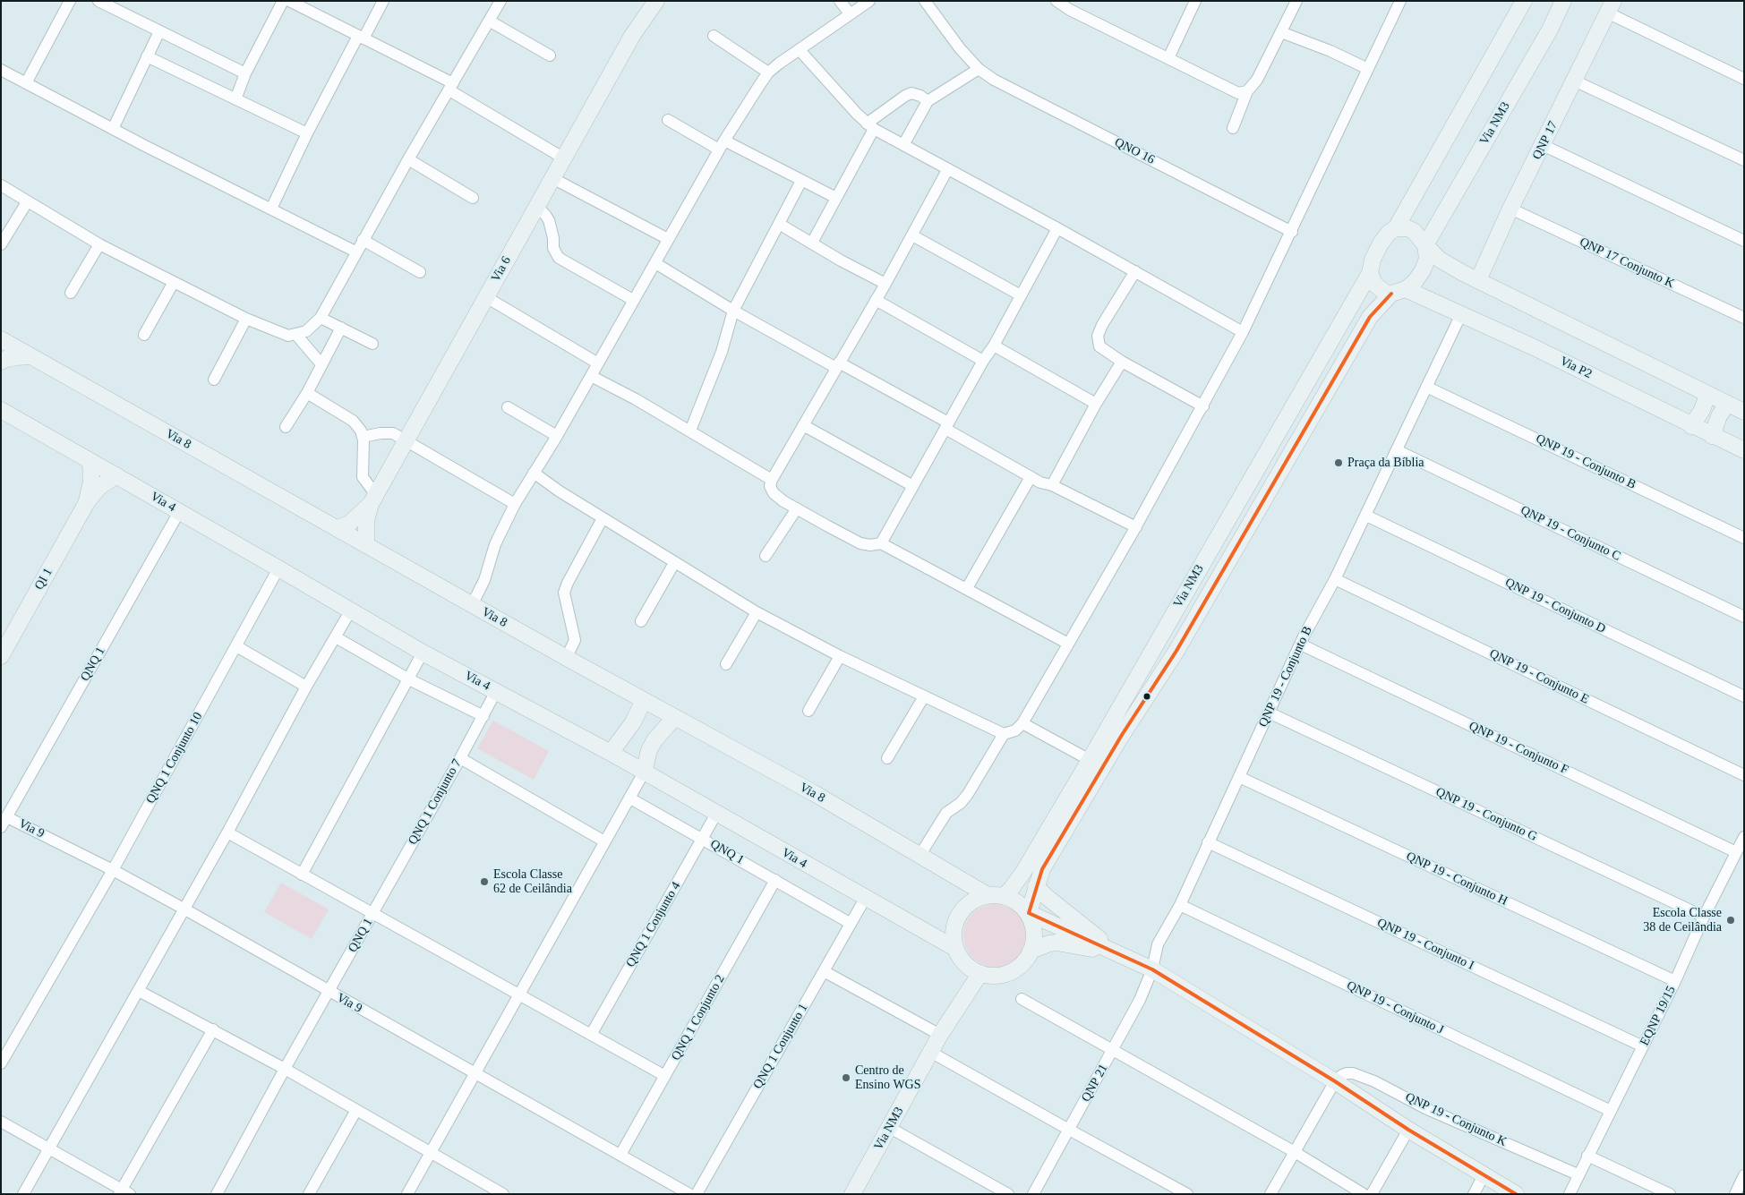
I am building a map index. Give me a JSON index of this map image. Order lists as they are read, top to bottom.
{
  "streets": {
    "main road": [
      "Via NM3",
      "QNP 17",
      "Via 6",
      "Via P2",
      "Via 8",
      "Via 4",
      "QI 1"
    ],
    "street": [
      "QNO 16",
      "QNP 17 Conjunto K",
      "QNP 19 - Conjunto B",
      "QNP 19 - Conjunto C",
      "QNP 19 - Conjunto D",
      "QNQ 1",
      "QNP 19 - Conjunto E",
      "QNP 19 - Conjunto F",
      "QNQ 1 Conjunto 10",
      "QNQ 1 Conjunto 7",
      "QNP 19 - Conjunto G",
      "Via 9",
      "QNP 19 - Conjunto H",
      "QNQ 1 Conjunto 4",
      "QNP 19 - Conjunto I",
      "QNP 19 - Conjunto J",
      "EQNP 19/15",
      "QNQ 1 Conjunto 2",
      "QNQ 1 Conjunto 1",
      "QNP 21",
      "QNP 19 - Conjunto K"
    ]
  },
  "crossings": [
    ["Via NM3", "Via P2"],
    ["Via NM3", "Via 8"],
    ["Via NM3", "Via 4"],
    ["QNP 17", "QNP 17 Conjunto K"],
    ["Via 6", "Via 8"],
    ["Via P2", "QNP 19 - Conjunto B"],
    ["Via 8", "Via 4"],
    ["QNP 19 - Conjunto B", "QNP 19 - Conjunto C"],
    ["QNP 19 - Conjunto B", "QNP 19 - Conjunto D"],
    ["QNP 19 - Conjunto B", "QNP 19 - Conjunto E"],
    ["QNP 19 - Conjunto B", "QNP 19 - Conjunto F"],
    ["QNP 19 - Conjunto B", "QNP 19 - Conjunto G"],
    ["QNP 19 - Conjunto B", "QNP 19 - Conjunto H"],
    ["QNP 19 - Conjunto B", "QNP 19 - Conjunto I"],
    ["QNP 19 - Conjunto B", "QNP 19 - Conjunto J"],
    ["QNP 19 - Conjunto B", "QNP 21"],
    ["Via 4", "QI 1"],
    ["Via 4", "QNQ 1"],
    ["Via 4", "QNQ 1 Conjunto 7"],
    ["Via 4", "QNQ 1 Conjunto 4"],
    ["Via 4", "QNQ 1 Conjunto 1"],
    ["QNQ 1", "QNQ 1 Conjunto 7"],
    ["QNQ 1", "Via 9"],
    ["QNQ 1", "QNQ 1 Conjunto 4"],
    ["QNQ 1", "QNQ 1 Conjunto 2"],
    ["QNQ 1", "QNQ 1 Conjunto 1"],
    ["QNP 19 - Conjunto F", "EQNP 19/15"],
    ["QNQ 1 Conjunto 10", "Via 9"],
    ["QNP 19 - Conjunto G", "EQNP 19/15"],
    ["Via 9", "QNQ 1 Conjunto 2"],
    ["QNP 19 - Conjunto H", "EQNP 19/15"],
    ["QNP 19 - Conjunto I", "EQNP 19/15"],
    ["QNP 19 - Conjunto J", "EQNP 19/15"],
    ["EQNP 19/15", "QNP 19 - Conjunto K"]
  ],
  "places": [
    "Praça da Bíblia",
    "Escola Classe 62 de Ceilândia",
    "Escola Classe 38 de Ceilândia",
    "Centro de Ensino WGS"
  ]
}
